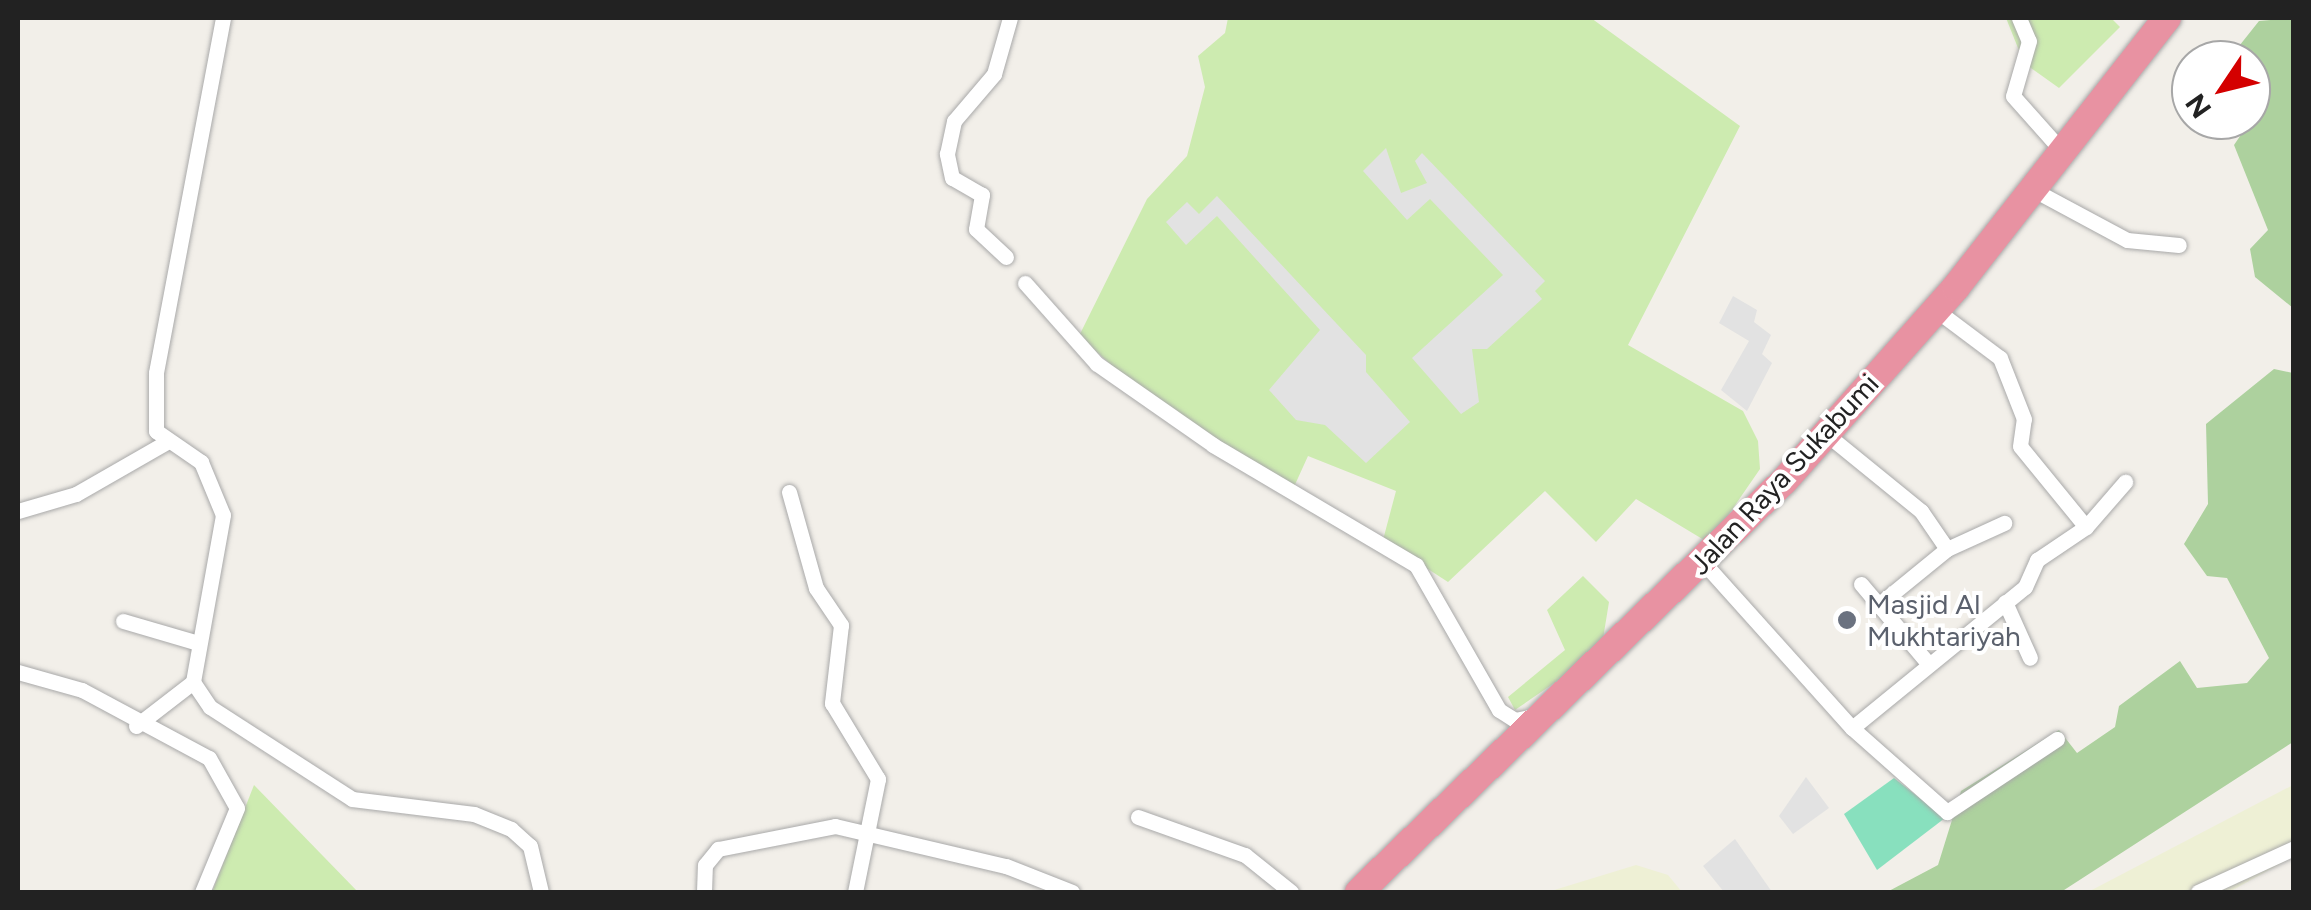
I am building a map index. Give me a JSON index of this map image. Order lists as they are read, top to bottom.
{
  "streets": {
    "highway": ["Jalan Raya Sukabumi"]
  },
  "places": ["Masjid Al Mukhtariyah"],
  "north": "bottom left"
}
